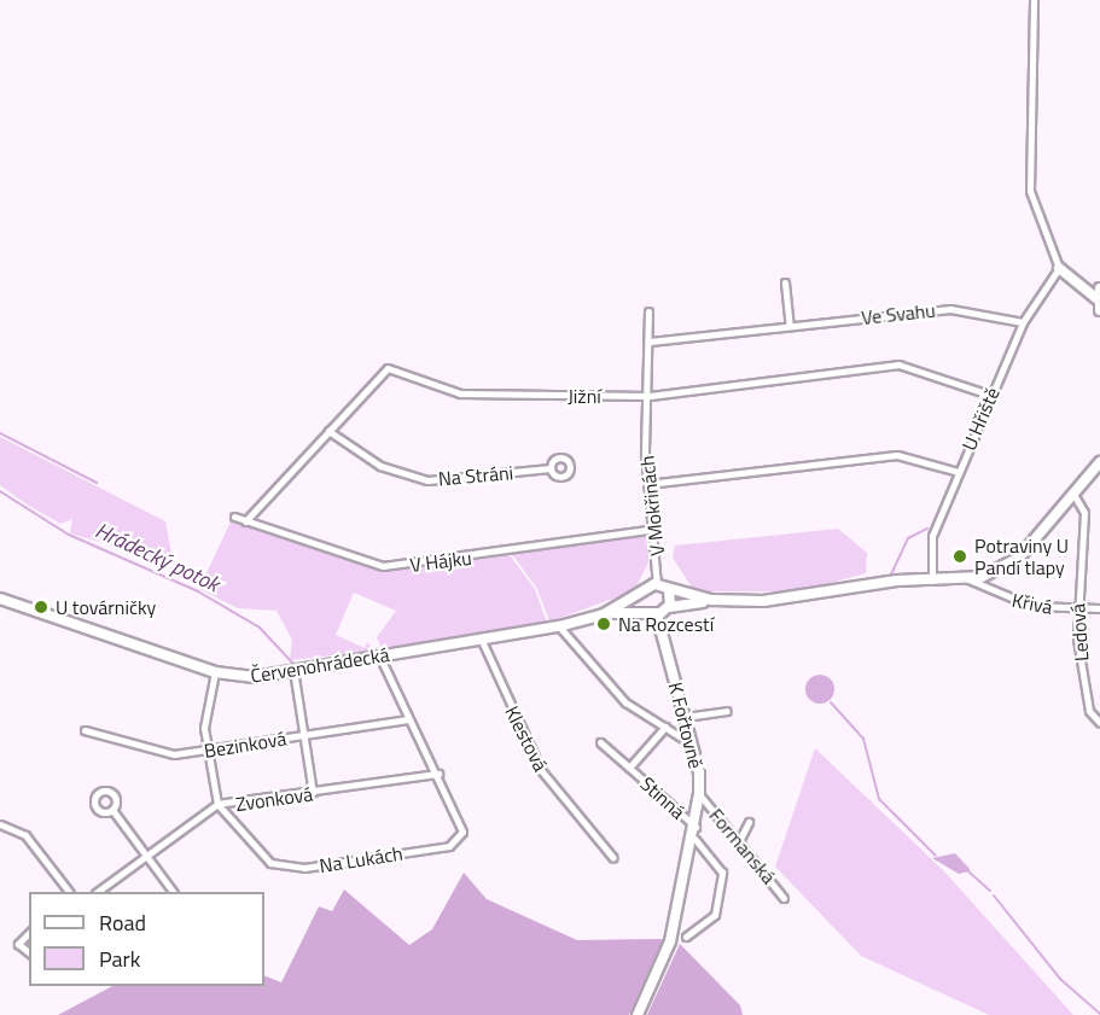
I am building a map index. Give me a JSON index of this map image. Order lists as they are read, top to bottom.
{
  "streets": {
    "street": [
      "Ve Svahu",
      "Jižní",
      "U Hřiště",
      "Na Stráni",
      "V Mokřinách",
      "V Hájku",
      "Křivá",
      "Ledová",
      "Červenohrádecká",
      "K Fořtovně",
      "Klestová",
      "Bezinková",
      "Stinná",
      "Zvonková",
      "Formanská",
      "Na Lukách"
    ]
  },
  "crossings": [
    ["Ve Svahu", "U Hřiště"],
    ["Ve Svahu", "V Mokřinách"],
    ["Jižní", "U Hřiště"],
    ["Jižní", "Na Stráni"],
    ["Jižní", "V Mokřinách"],
    ["Jižní", "V Hájku"],
    ["V Mokřinách", "V Hájku"],
    ["V Mokřinách", "Červenohrádecká"],
    ["V Mokřinách", "K Fořtovně"],
    ["Křivá", "Ledová"],
    ["Červenohrádecká", "K Fořtovně"],
    ["Červenohrádecká", "Klestová"],
    ["Červenohrádecká", "Na Lukách"],
    ["K Fořtovně", "Stinná"],
    ["K Fořtovně", "Formanská"],
    ["Bezinková", "Na Lukách"],
    ["Zvonková", "Na Lukách"]
  ],
  "water": ["Hrádecký potok"],
  "places": ["Potraviny U Pandí tlapy", "U továrničky", "Na Rozcestí"],
  "legend": ["Road", "Park"]
}
